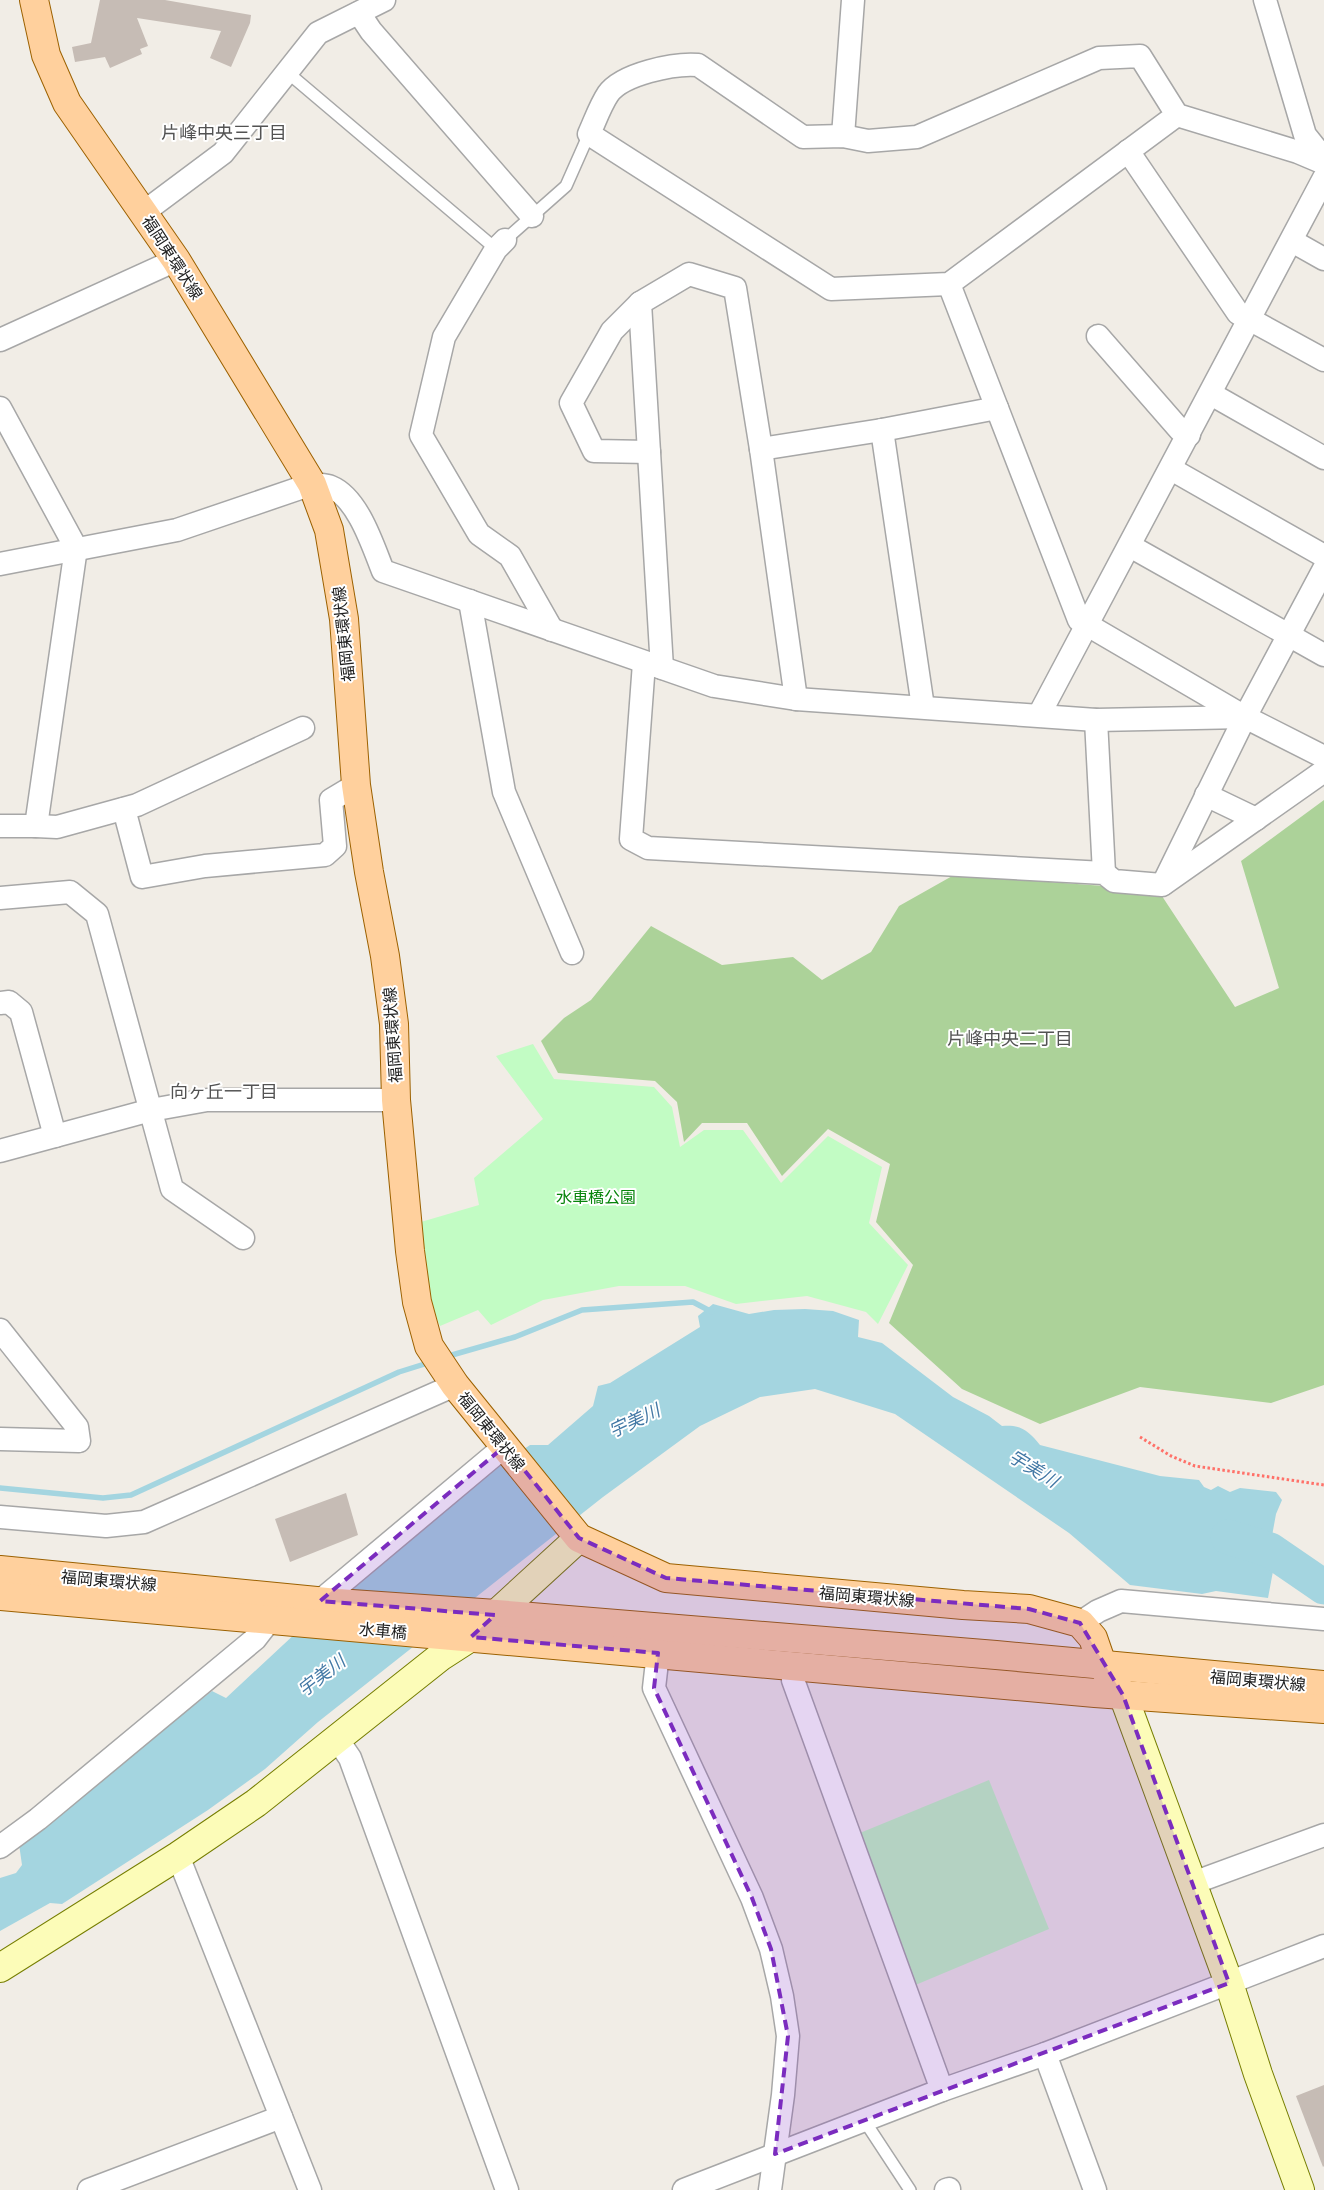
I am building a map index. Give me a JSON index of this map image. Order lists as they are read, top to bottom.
{
  "streets": {
    "main road": ["福岡東環状線", "水車橋"]
  },
  "crossings": [
    ["福岡東環状線", "水車橋"]
  ],
  "districts": ["片峰中央三丁目", "片峰中央二丁目", "向ヶ丘一丁目"],
  "water": ["宇美川"],
  "parks": ["水車橋公園"]
}
